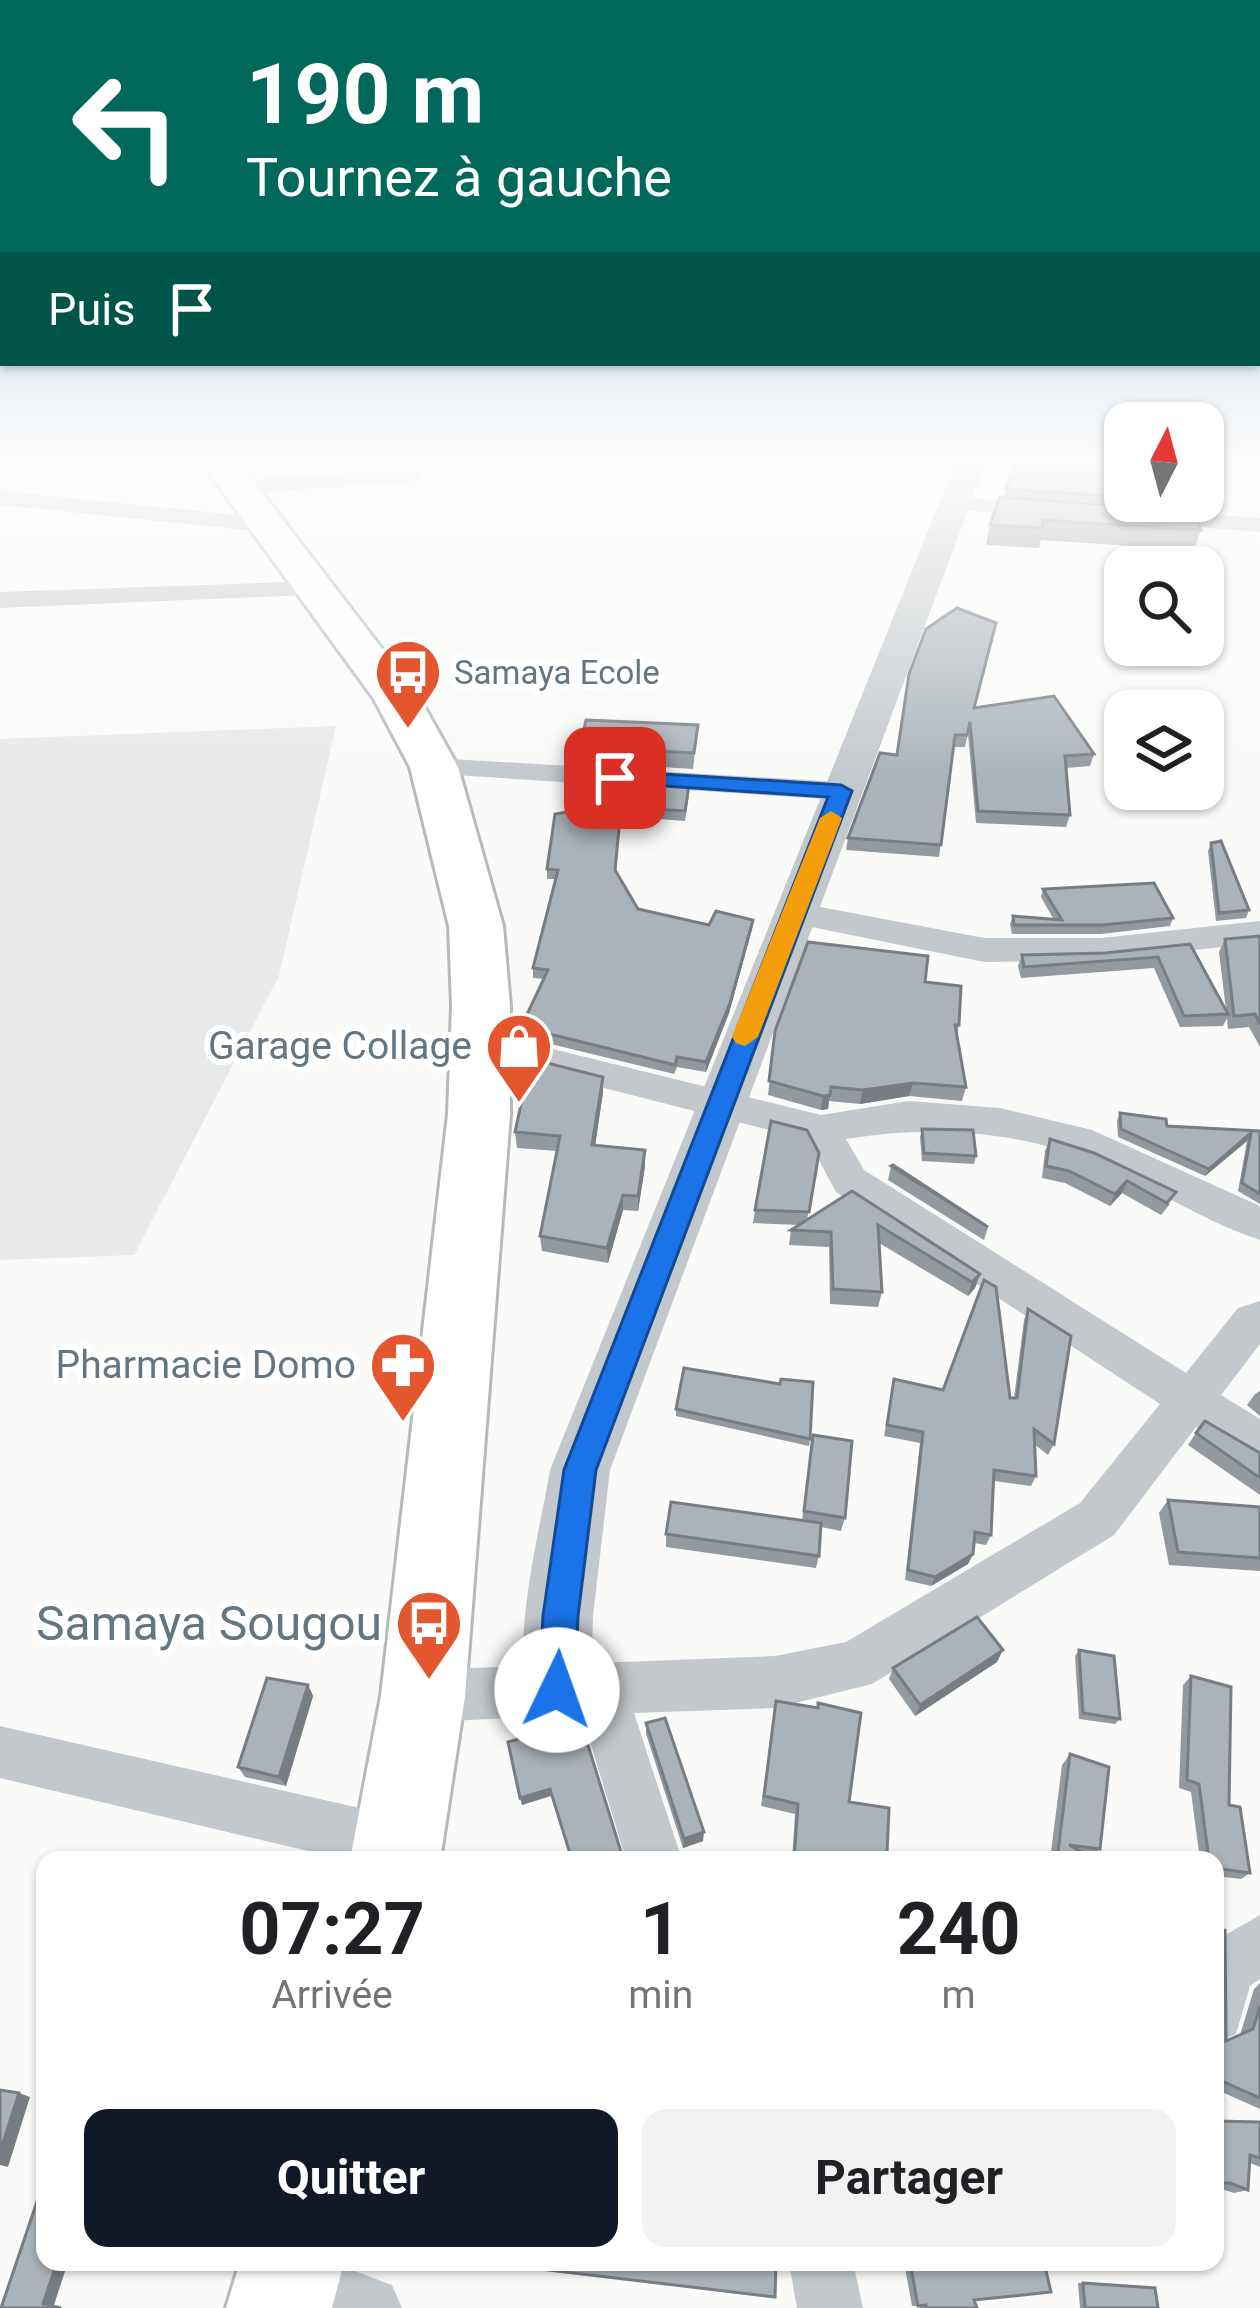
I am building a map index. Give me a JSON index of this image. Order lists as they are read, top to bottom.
{
  "places": {
    "bus stop": ["Samaya Ecole", "Samaya Sougou"],
    "shop": ["Garage Collage"],
    "pharmacy": ["Pharmacie Domo"]
  },
  "north": "top",
  "page": {
    "turn": ["190 m", "Tournez à gauche"],
    "then": "Puis",
    "eta": [
      "07:27",
      "Arrivée",
      "1",
      "min",
      "240",
      "m"
    ],
    "buttons": ["Quitter", "Partager"]
  }
}
